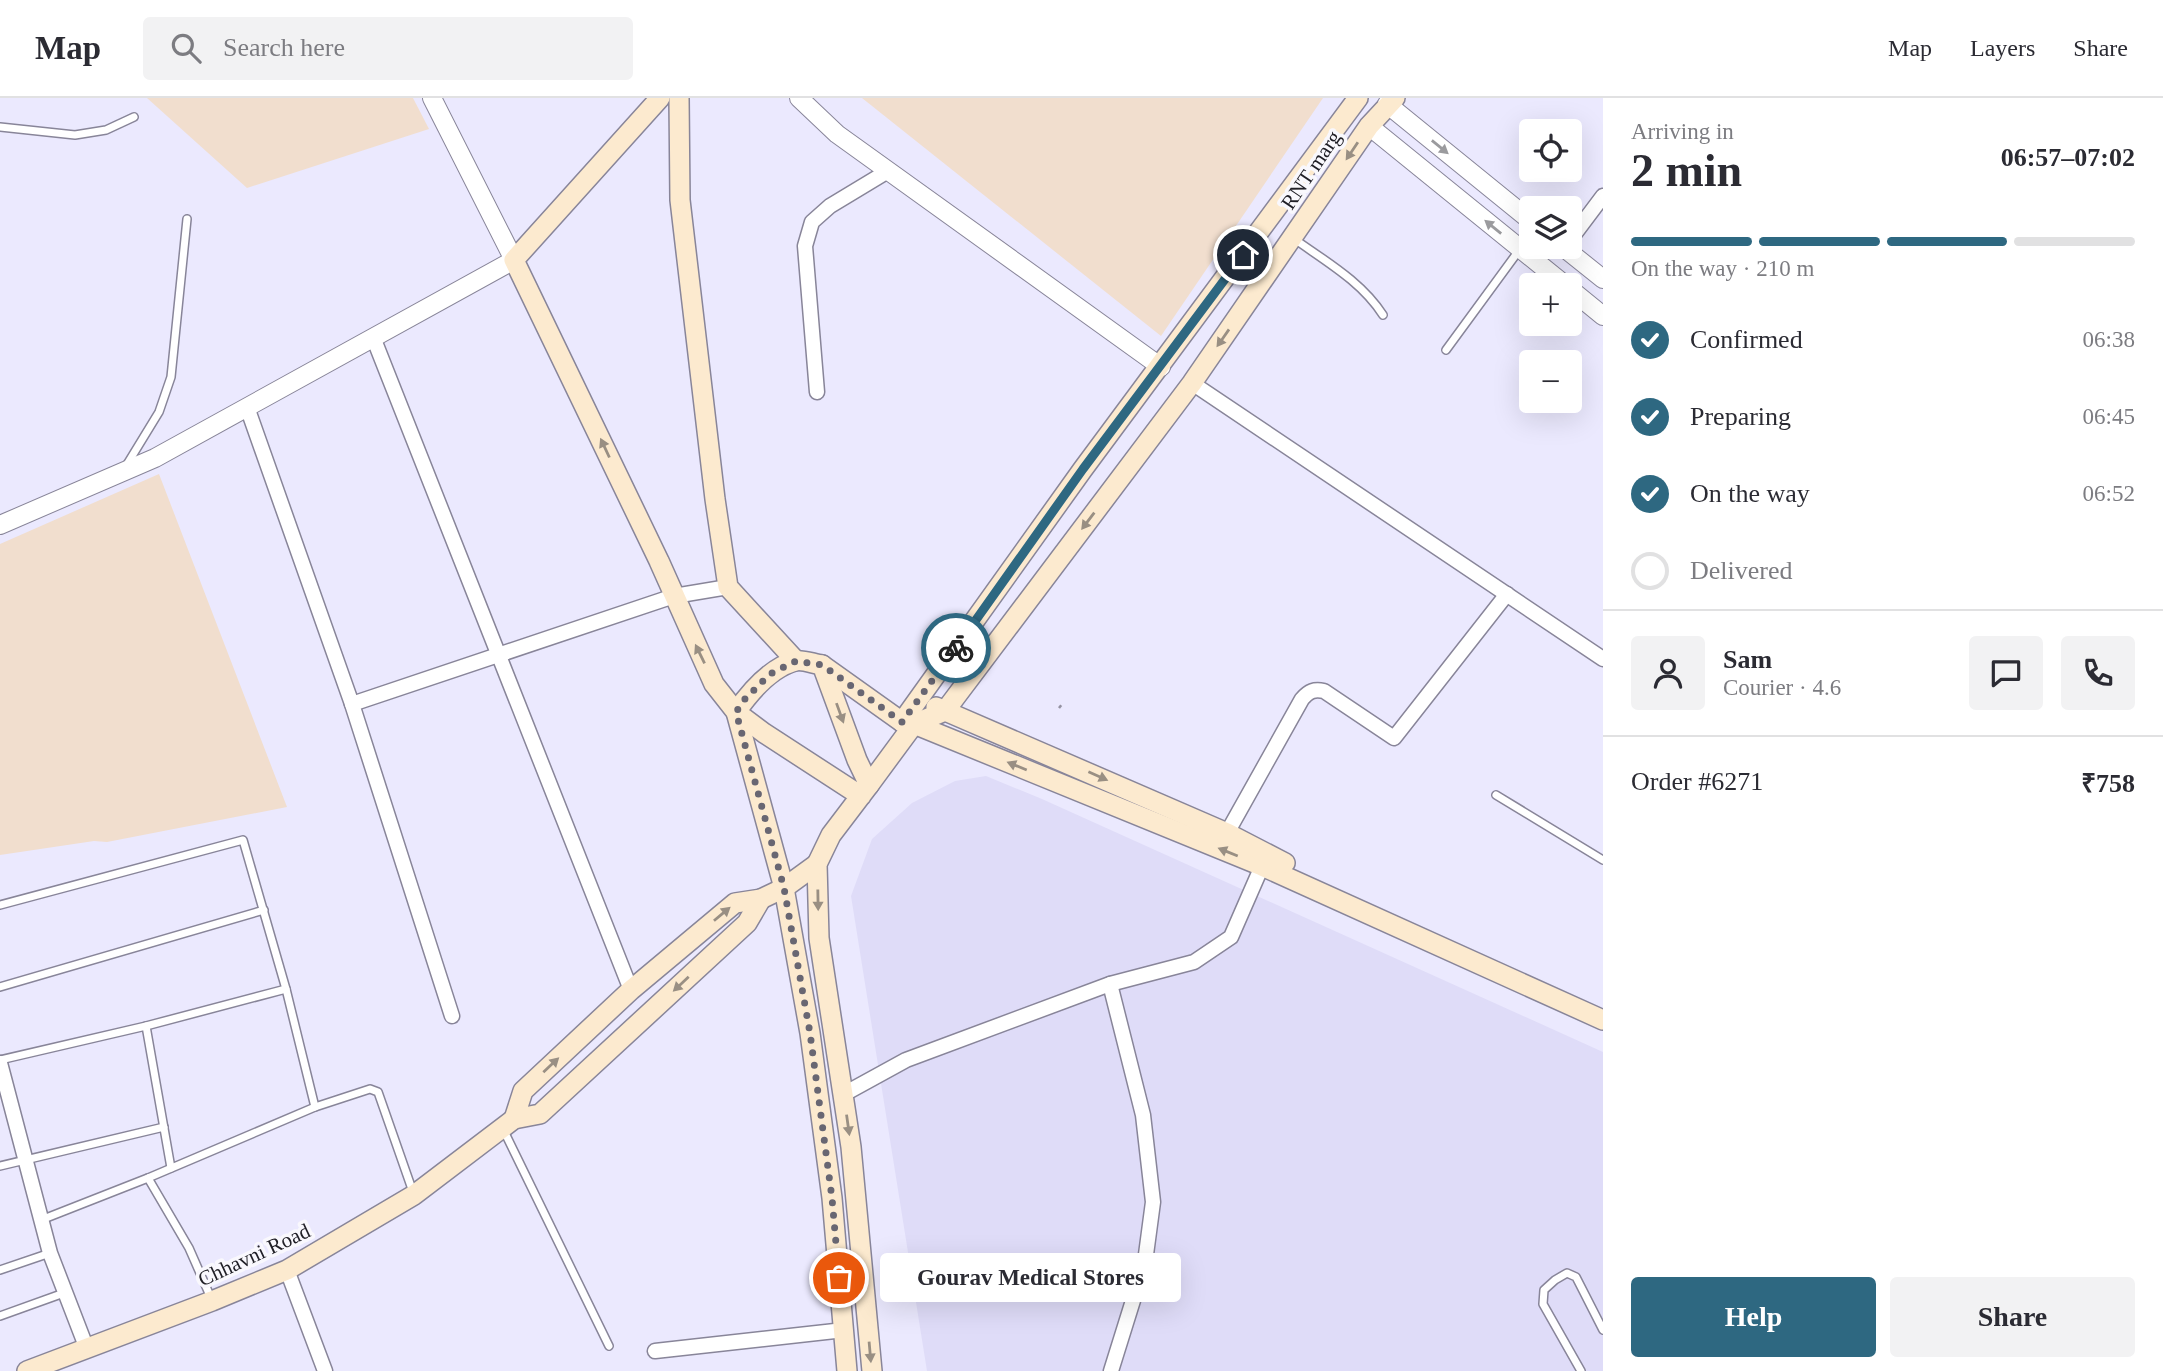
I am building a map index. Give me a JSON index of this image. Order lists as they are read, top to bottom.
{
  "streets": {
    "main road": ["RNT marg", "Chhavni Road"]
  },
  "places": ["Gourav Medical Stores"],
  "page": {
    "header": "Map",
    "search": "Search here",
    "nav": ["Map", "Layers", "Share"],
    "heading": ["2 min", "Arriving in", "06:57–07:02"],
    "panel": [
      "Sam",
      "Courier · 4.6",
      "Order #6271",
      "₹758"
    ],
    "map_buttons": ["+", "−"],
    "bar": "On the way · 210 m",
    "list": [
      ["Confirmed", "06:38"],
      ["Preparing", "06:45"],
      ["On the way", "06:52"],
      "Delivered"
    ],
    "bubble": "Gourav Medical Stores",
    "buttons": ["Help", "Share"]
  }
}
